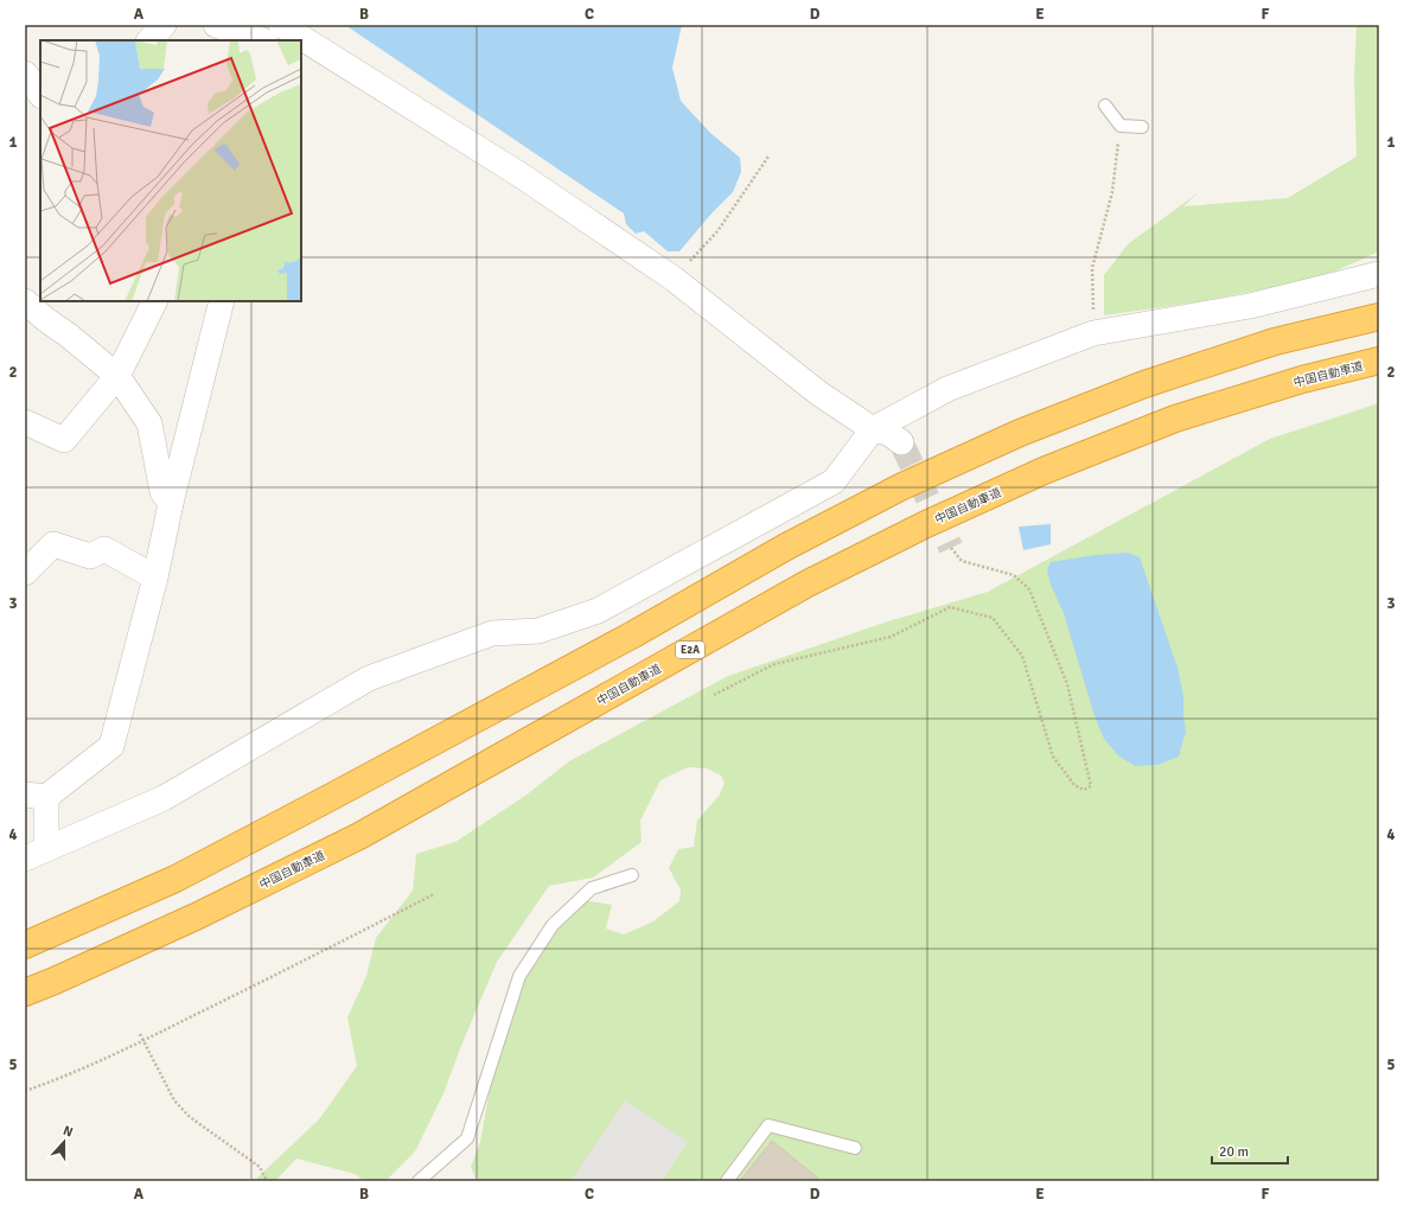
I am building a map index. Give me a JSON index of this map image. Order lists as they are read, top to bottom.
{
  "streets": {
    "highway": ["中国自動車道", "E2A"]
  },
  "scale_bar": "20 m",
  "north": "top",
  "grid": {
    "columns": [
      "A",
      "B",
      "C",
      "D",
      "E",
      "F"
    ],
    "rows": [
      "1",
      "2",
      "3",
      "4",
      "5"
    ]
  }
}
